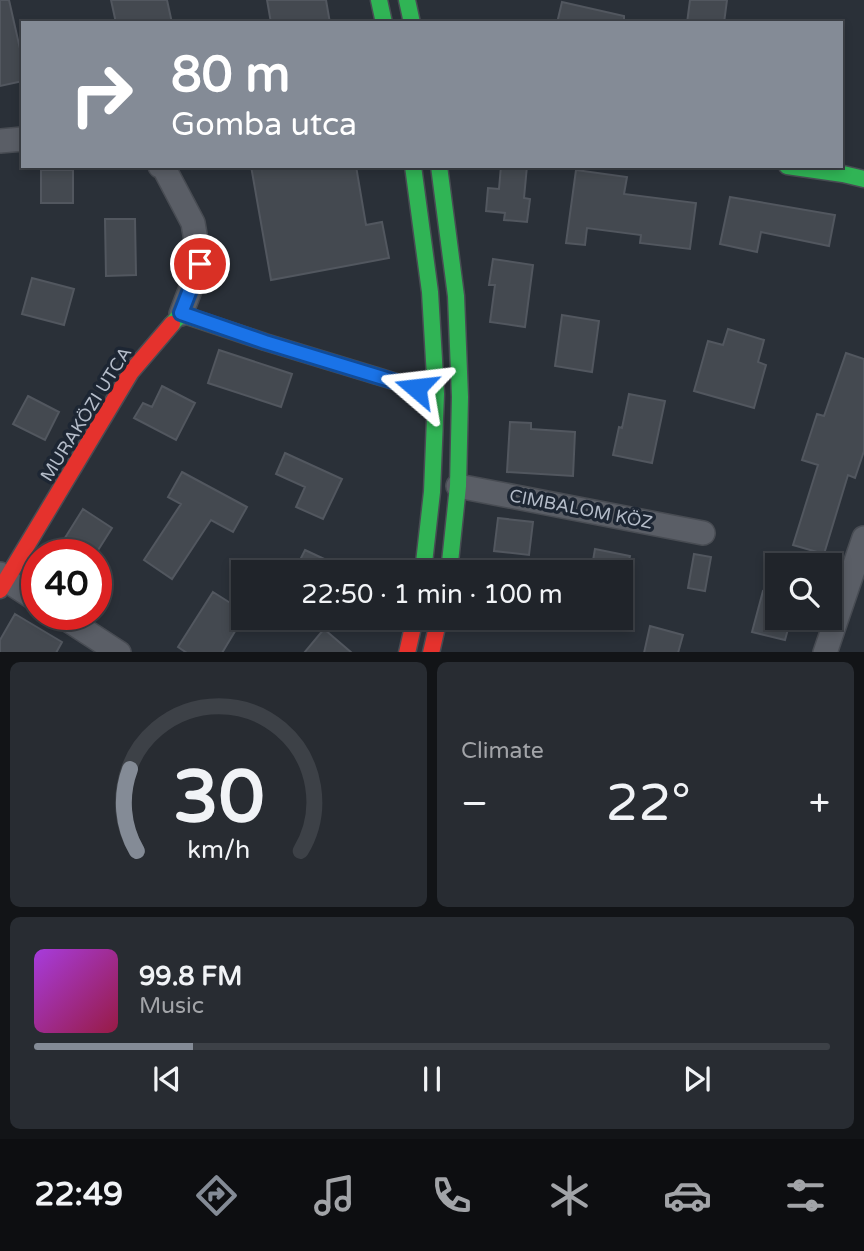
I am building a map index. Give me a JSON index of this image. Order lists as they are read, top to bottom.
{
  "streets": {
    "street": ["MURAKÖZI UTCA", "CIMBALOM KÖZ"]
  },
  "page": {
    "turn": ["80 m", "Gomba utca"],
    "limit": "40",
    "trip": "22:50 · 1 min · 100 m",
    "tile": "Climate",
    "heat": ["−", "22°", "+"],
    "song": ["99.8 FM", "Music"],
    "tabs": "22:49",
    "gauge": ["30", "km/h"]
  }
}
